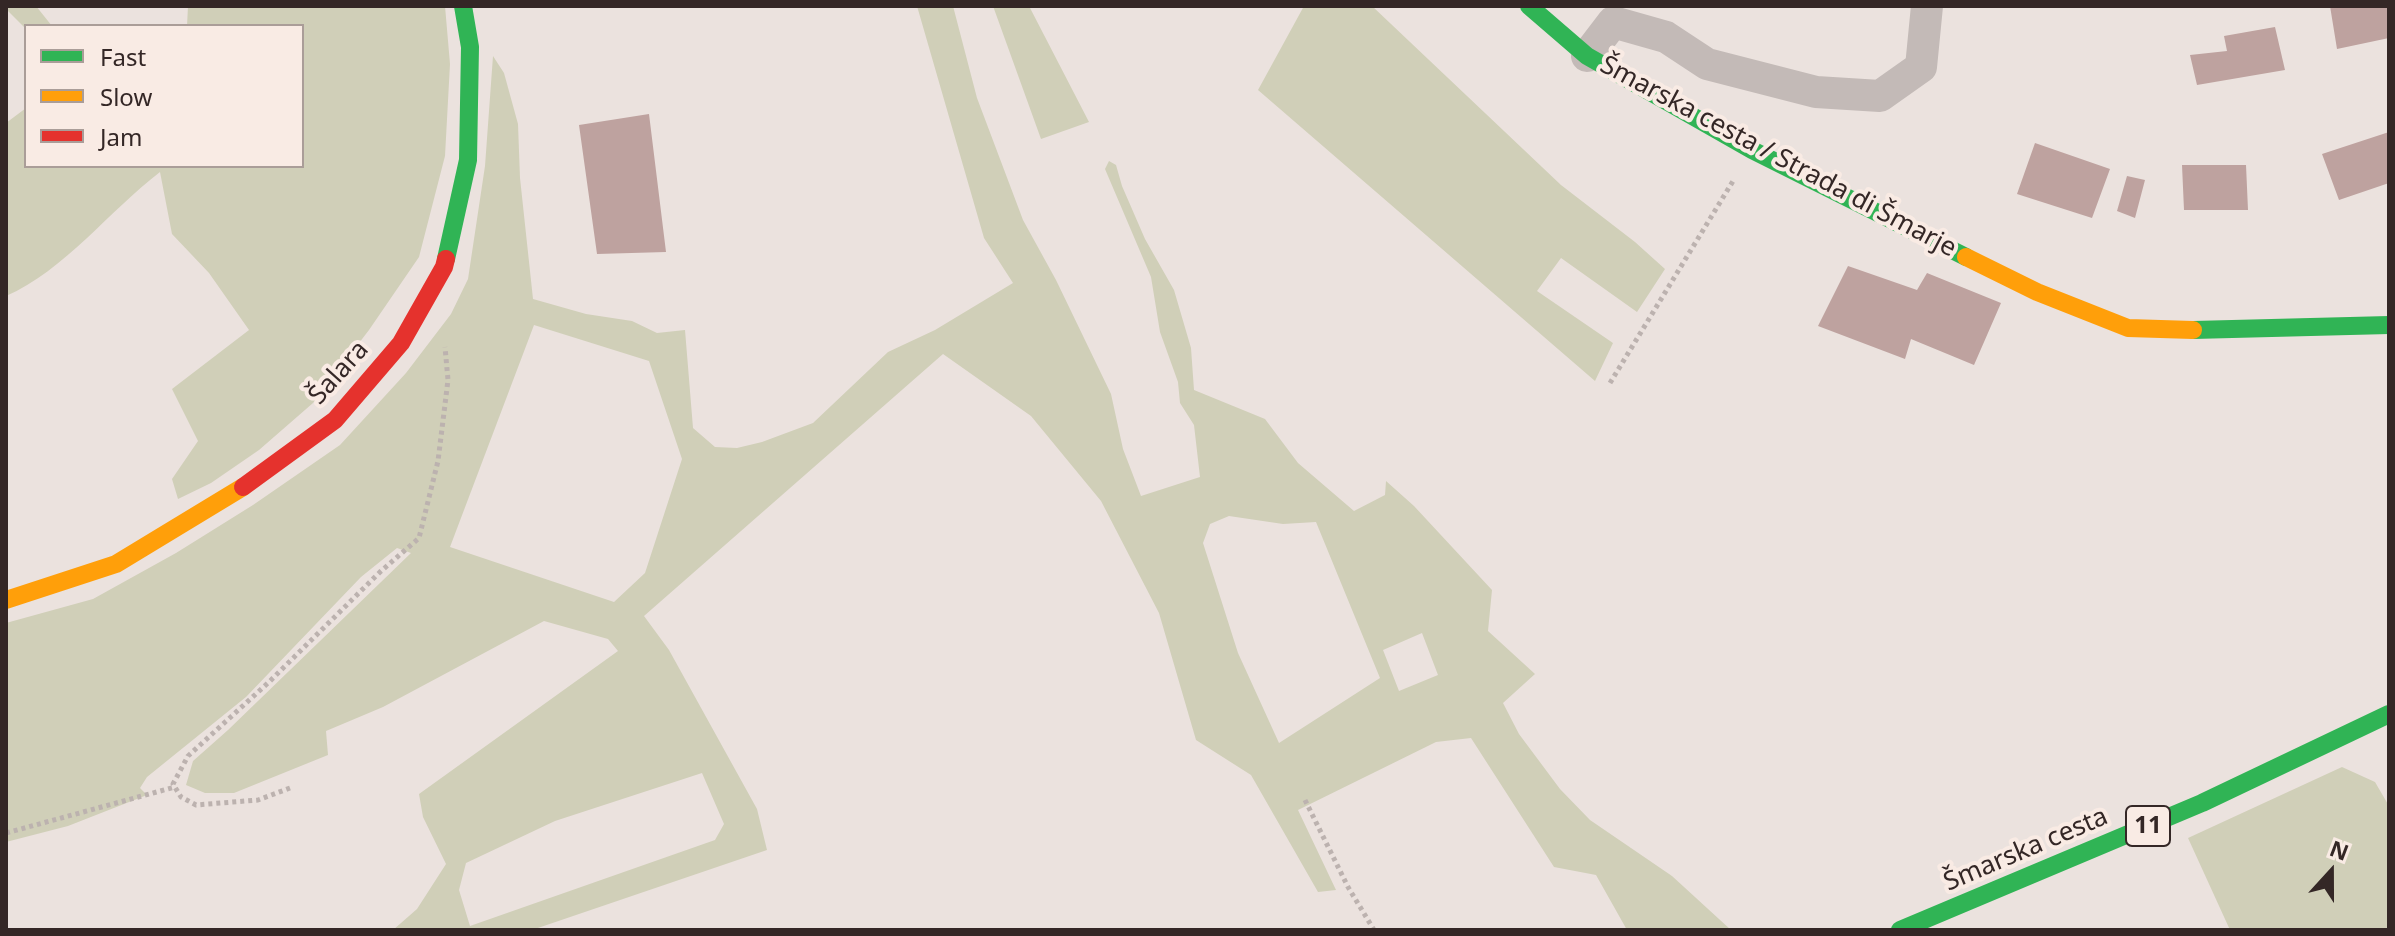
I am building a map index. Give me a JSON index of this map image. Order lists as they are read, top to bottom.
{
  "streets": {
    "street": [
      "Šmarska cesta / Strada di Šmarje",
      "Šalara",
      "11",
      "Šmarska cesta"
    ]
  },
  "legend": ["Fast", "Slow", "Jam"],
  "north": "top"
}
